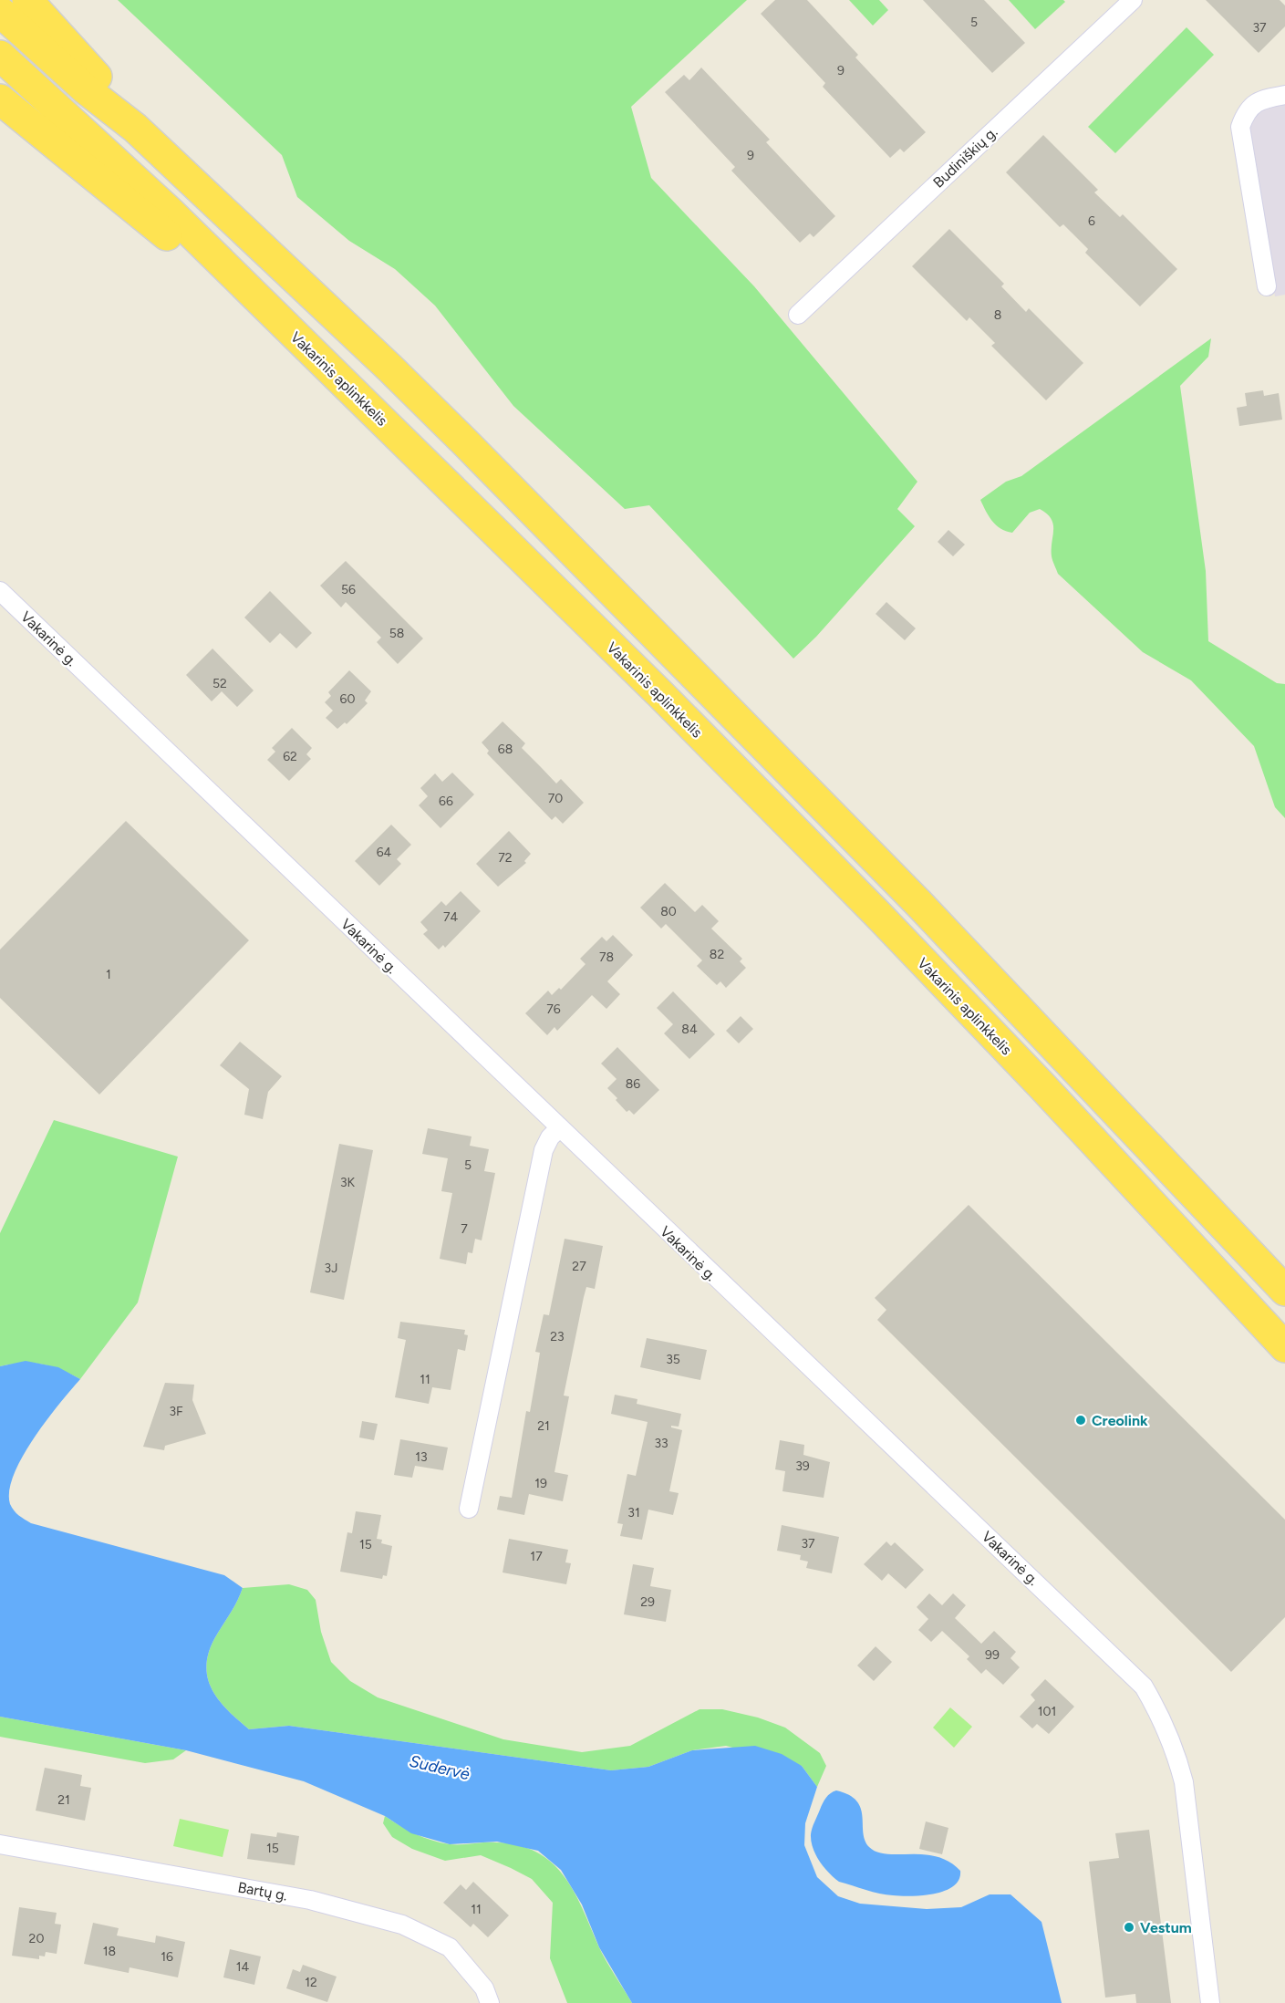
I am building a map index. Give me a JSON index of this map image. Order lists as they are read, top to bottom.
{
  "streets": {
    "highway": ["Vakarinis aplinkkelis"],
    "street": ["Budiniškių g.", "Vakarinė g.", "Bartų g."]
  },
  "water": ["Sudervė"],
  "places": ["Creolink", "Vestum"],
  "house_numbers": [
    "5",
    "37",
    "9",
    "9",
    "6",
    "8",
    "56",
    "58",
    "52",
    "60",
    "68",
    "62",
    "70",
    "66",
    "64",
    "72",
    "80",
    "74",
    "82",
    "78",
    "1",
    "76",
    "84",
    "86",
    "5",
    "3K",
    "7",
    "27",
    "3J",
    "23",
    "35",
    "11",
    "3F",
    "21",
    "33",
    "13",
    "39",
    "19",
    "31",
    "37",
    "15",
    "17",
    "29",
    "99",
    "101",
    "21",
    "15",
    "11",
    "20",
    "18",
    "16",
    "14",
    "12"
  ]
}
